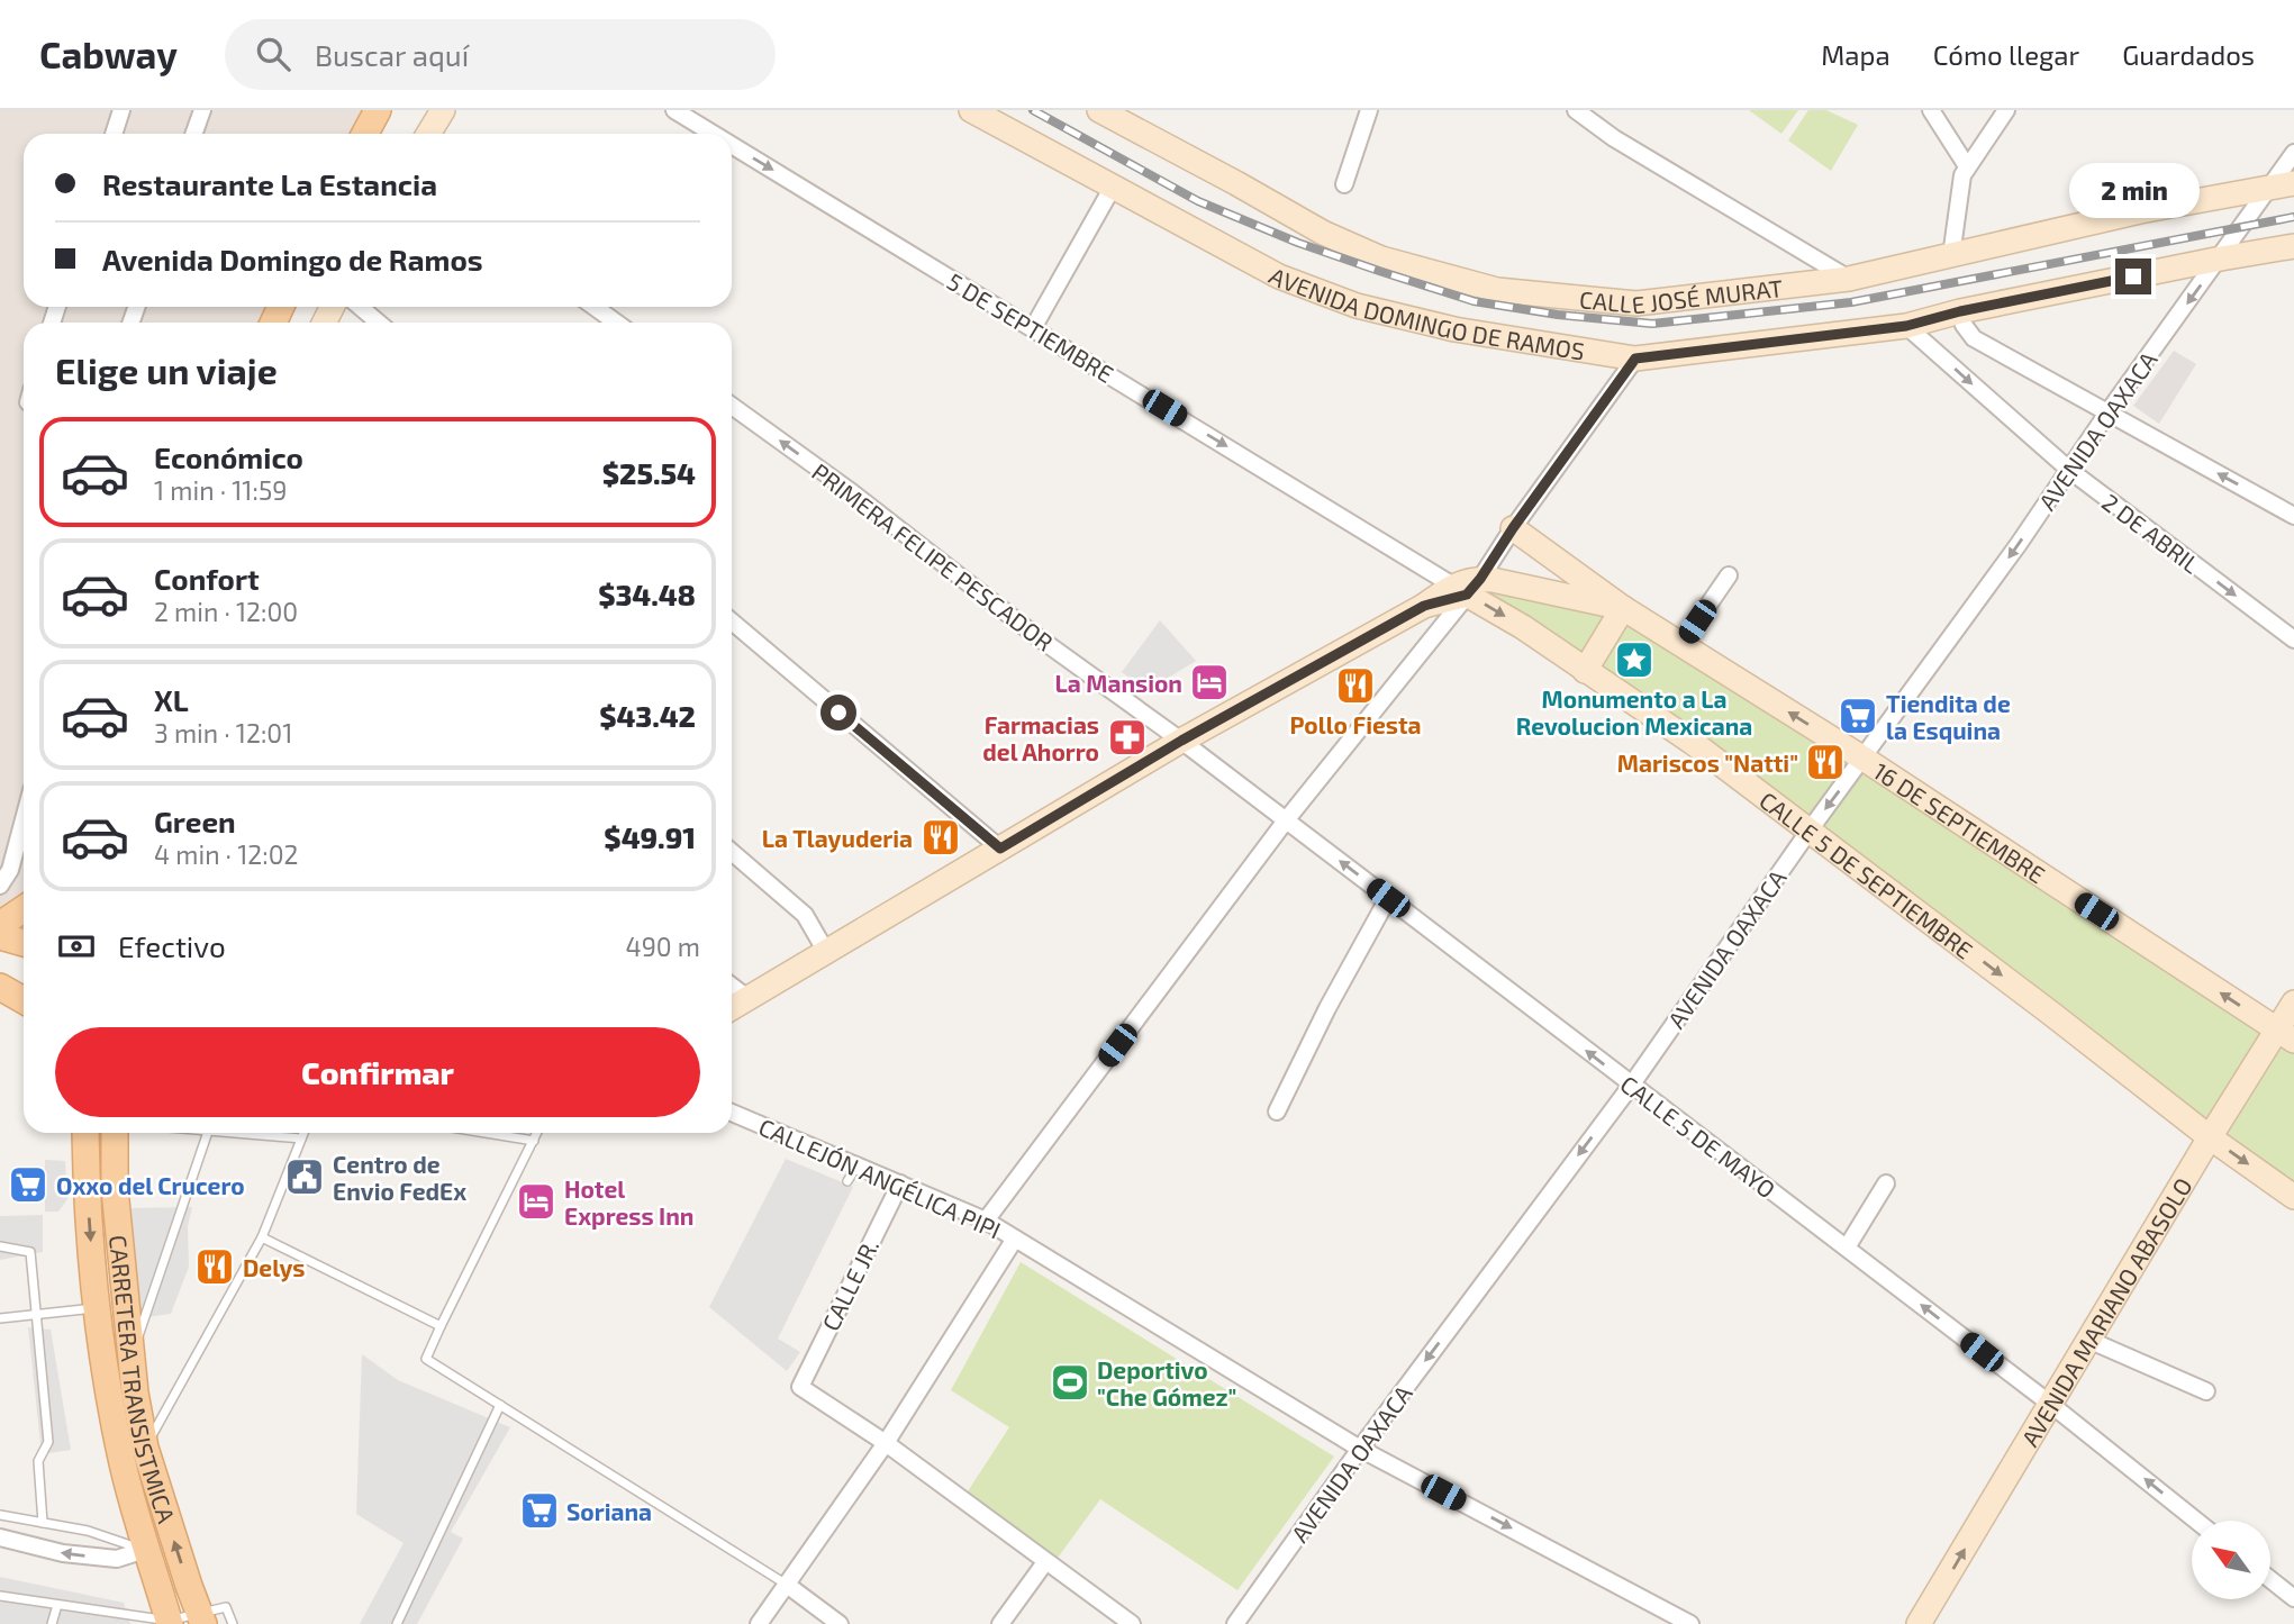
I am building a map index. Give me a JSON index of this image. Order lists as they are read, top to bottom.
{
  "streets": {
    "main road": ["CARRETERA TRANSISTMICA"],
    "street": [
      "CALLE JOSÉ MURAT",
      "AVENIDA DOMINGO DE RAMOS",
      "5 DE SEPTIEMBRE",
      "AVENIDA OAXACA",
      "2 DE ABRIL",
      "PRIMERA FELIPE PESCADOR",
      "16 DE SEPTIEMBRE",
      "CALLE 5 DE SEPTIEMBRE",
      "CALLE 5 DE MAYO",
      "CALLEJÓN ANGÉLICA PIPI",
      "CALLE JR.",
      "AVENIDA MARIANO ABASOLO"
    ]
  },
  "crossings": [
    ["CALLE JOSÉ MURAT", "AVENIDA OAXACA"],
    ["AVENIDA DOMINGO DE RAMOS", "AVENIDA OAXACA"],
    ["AVENIDA DOMINGO DE RAMOS", "2 DE ABRIL"],
    ["5 DE SEPTIEMBRE", "CALLE 5 DE SEPTIEMBRE"],
    ["AVENIDA OAXACA", "2 DE ABRIL"],
    ["AVENIDA OAXACA", "16 DE SEPTIEMBRE"],
    ["AVENIDA OAXACA", "CALLE 5 DE SEPTIEMBRE"],
    ["AVENIDA OAXACA", "CALLE 5 DE MAYO"],
    ["AVENIDA OAXACA", "CALLEJÓN ANGÉLICA PIPI"],
    ["PRIMERA FELIPE PESCADOR", "CALLE 5 DE MAYO"],
    ["16 DE SEPTIEMBRE", "AVENIDA MARIANO ABASOLO"],
    ["CALLE 5 DE SEPTIEMBRE", "AVENIDA MARIANO ABASOLO"],
    ["CALLE 5 DE MAYO", "AVENIDA MARIANO ABASOLO"],
    ["CALLEJÓN ANGÉLICA PIPI", "CALLE JR."]
  ],
  "one_way": [
    "5 DE SEPTIEMBRE",
    "AVENIDA OAXACA",
    "PRIMERA FELIPE PESCADOR",
    "16 DE SEPTIEMBRE",
    "CALLE 5 DE SEPTIEMBRE",
    "CALLE 5 DE MAYO",
    "AVENIDA MARIANO ABASOLO"
  ],
  "places": {
    "place": ["Monumento a La Revolucion Mexicana"],
    "hotel": ["La Mansion", "Hotel Express Inn"],
    "restaurant": [
      "Pollo Fiesta",
      "Mariscos \"Natti\"",
      "La Tlayuderia",
      "Delys"
    ],
    "supermarket": ["Tiendita de la Esquina", "Oxxo del Crucero", "Soriana"],
    "pharmacy": ["Farmacias del Ahorro"],
    "public building": ["Centro de Envio FedEx"],
    "sports": ["Deportivo \"Che Gómez\""]
  },
  "north": "top left",
  "page": {
    "header": "Cabway",
    "search": "Buscar aquí",
    "nav": ["Mapa", "Cómo llegar", "Guardados"],
    "banner": ["Restaurante La Estancia", "Avenida Domingo de Ramos"],
    "bubble": "2 min",
    "heading": "Elige un viaje",
    "list": [
      {
        "name": "Económico",
        "note": "1 min · 11:59",
        "value": "$25.54"
      },
      {
        "name": "Confort",
        "note": "2 min · 12:00",
        "value": "$34.48"
      },
      {
        "name": "XL",
        "note": "3 min · 12:01",
        "value": "$43.42"
      },
      {
        "name": "Green",
        "note": "4 min · 12:02",
        "value": "$49.91"
      }
    ],
    "pay": ["Efectivo", "490 m"],
    "buttons": "Confirmar"
  }
}
